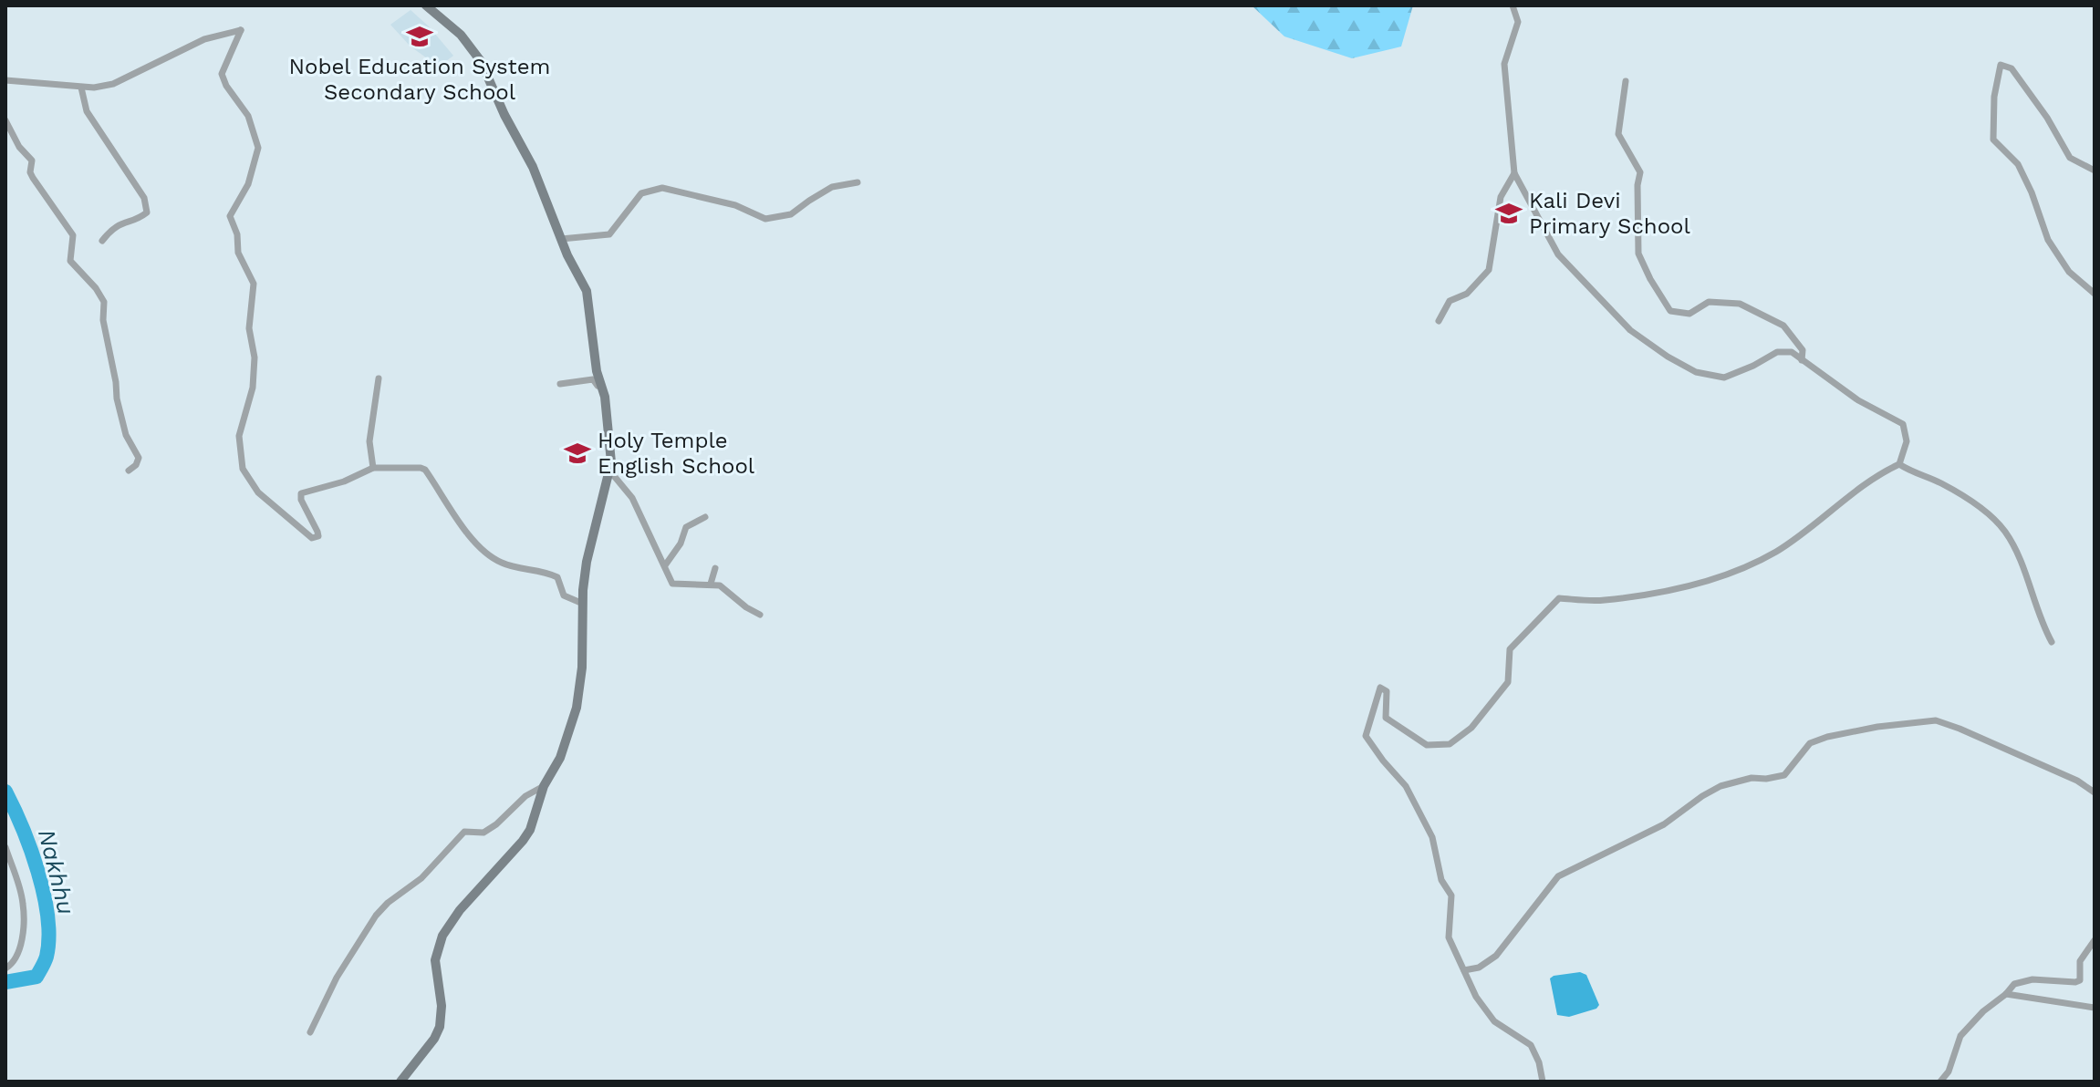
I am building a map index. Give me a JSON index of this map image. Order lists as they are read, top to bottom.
{
  "water": ["Nakhhu"],
  "places": {
    "school or university": ["Nobel Education System Secondary School", "Kali Devi Primary School", "Holy Temple English School"]
  }
}
